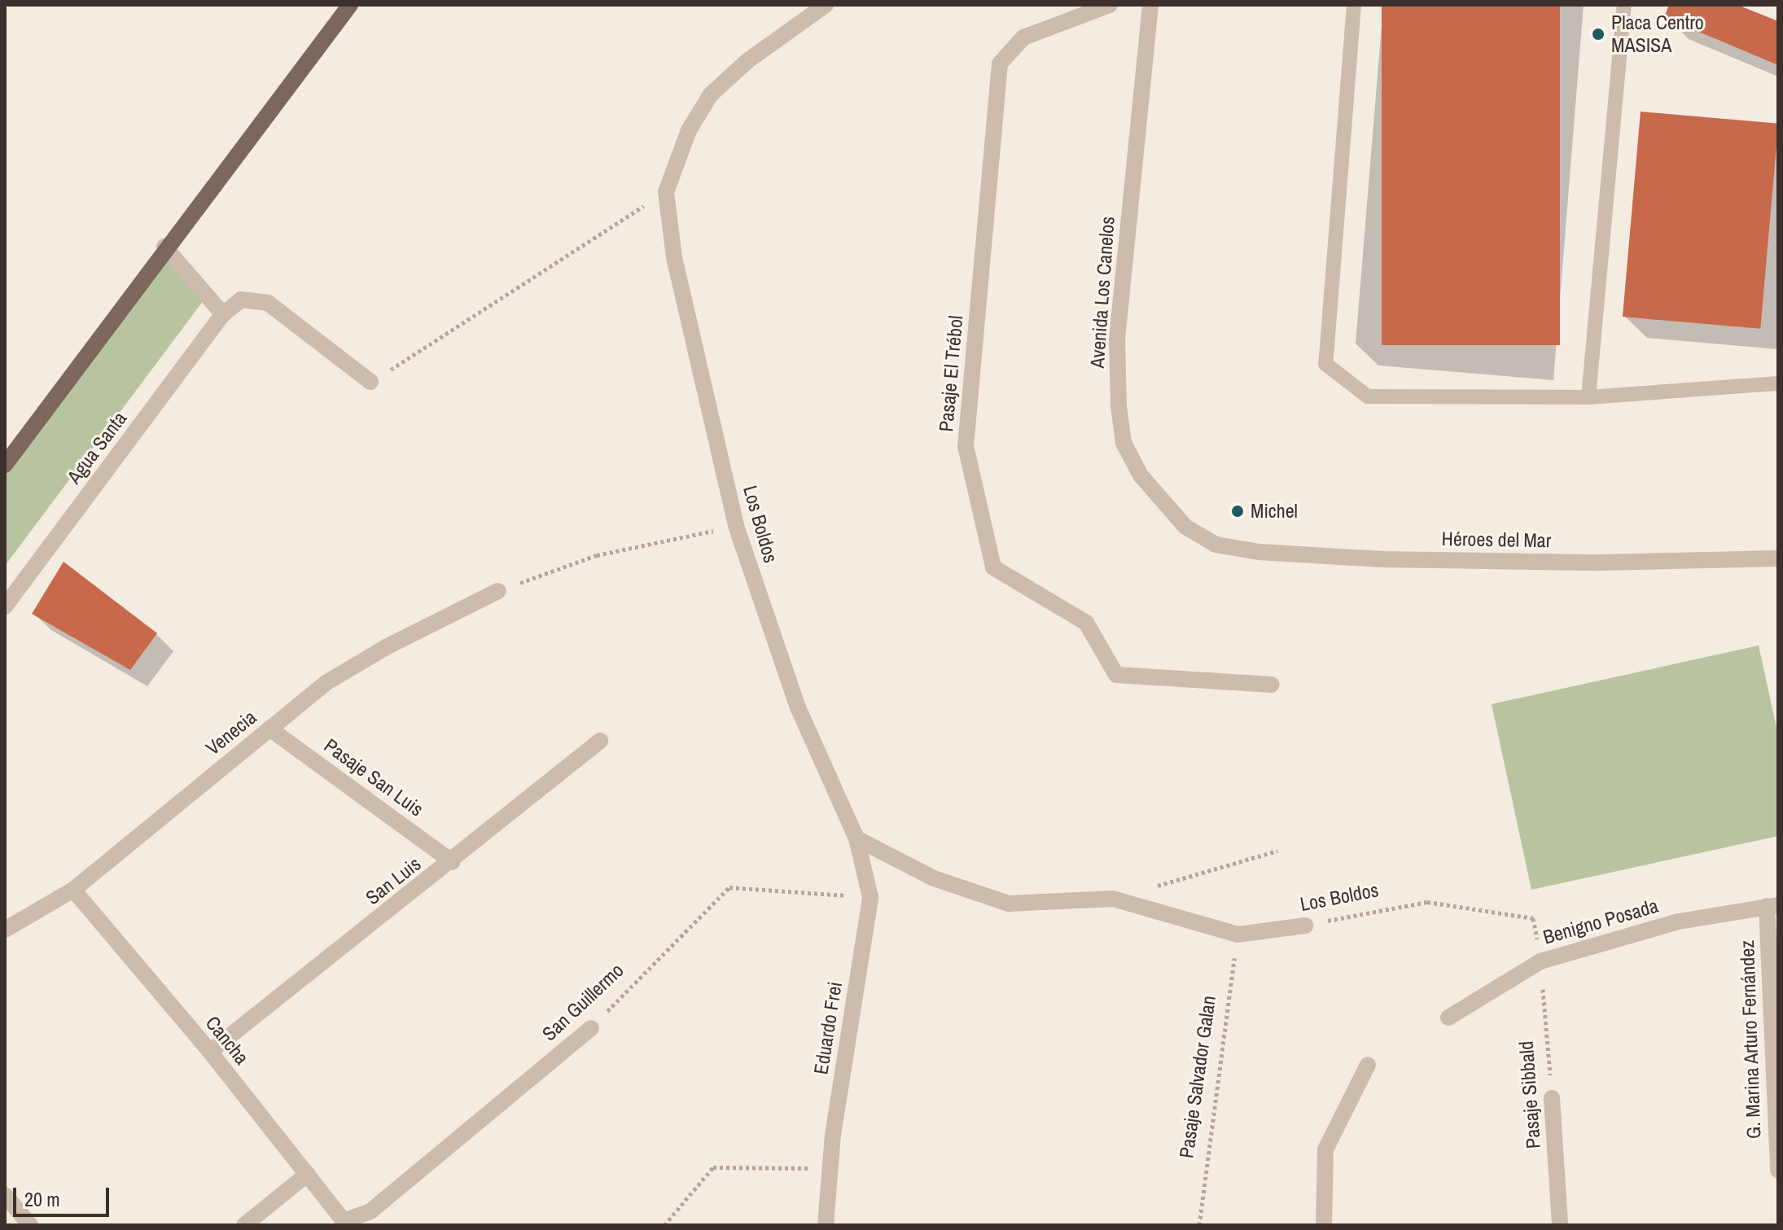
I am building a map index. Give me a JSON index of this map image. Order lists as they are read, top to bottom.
{
  "streets": {
    "street": [
      "Avenida Los Canelos",
      "Pasaje El Trébol",
      "Agua Santa",
      "Los Boldos",
      "Héroes del Mar",
      "Venecia",
      "Pasaje San Luis",
      "San Luis",
      "Benigno Posada",
      "San Guillermo",
      "Eduardo Frei",
      "G. Marina Arturo Fernández",
      "Cancha",
      "Pasaje Sibbald"
    ],
    "path": ["Pasaje Salvador Galan"]
  },
  "crossings": [
    ["Avenida Los Canelos", "Héroes del Mar"],
    ["Los Boldos", "Benigno Posada"],
    ["Los Boldos", "Eduardo Frei"],
    ["Los Boldos", "Pasaje Salvador Galan"],
    ["Los Boldos", "Pasaje Sibbald"],
    ["Venecia", "Pasaje San Luis"],
    ["Venecia", "Cancha"],
    ["Pasaje San Luis", "San Luis"],
    ["San Luis", "Cancha"],
    ["Benigno Posada", "G. Marina Arturo Fernández"],
    ["Benigno Posada", "Pasaje Sibbald"],
    ["San Guillermo", "Eduardo Frei"],
    ["San Guillermo", "Cancha"]
  ],
  "places": ["Placa Centro MASISA", "Michel"],
  "scale_bar": "20 m"
}
